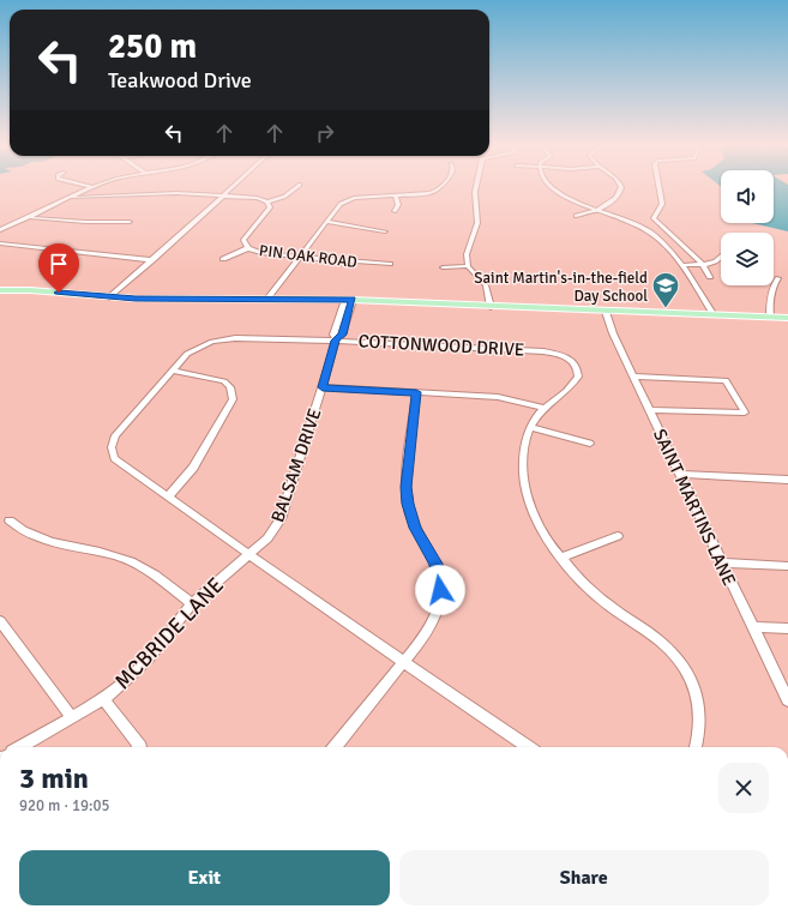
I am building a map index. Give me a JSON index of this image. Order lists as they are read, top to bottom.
{
  "streets": {
    "street": [
      "PIN OAK ROAD",
      "COTTONWOOD DRIVE",
      "BALSAM DRIVE",
      "SAINT MARTINS LANE",
      "MCBRIDE LANE"
    ]
  },
  "crossings": [
    ["COTTONWOOD DRIVE", "BALSAM DRIVE"],
    ["COTTONWOOD DRIVE", "MCBRIDE LANE"],
    ["BALSAM DRIVE", "MCBRIDE LANE"]
  ],
  "places": {
    "school or university": ["Saint Martin's-in-the-field Day School"]
  },
  "page": {
    "turn": ["250 m", "Teakwood Drive"],
    "heading": ["3 min", "920 m · 19:05"],
    "buttons": ["Exit", "Share"]
  }
}
